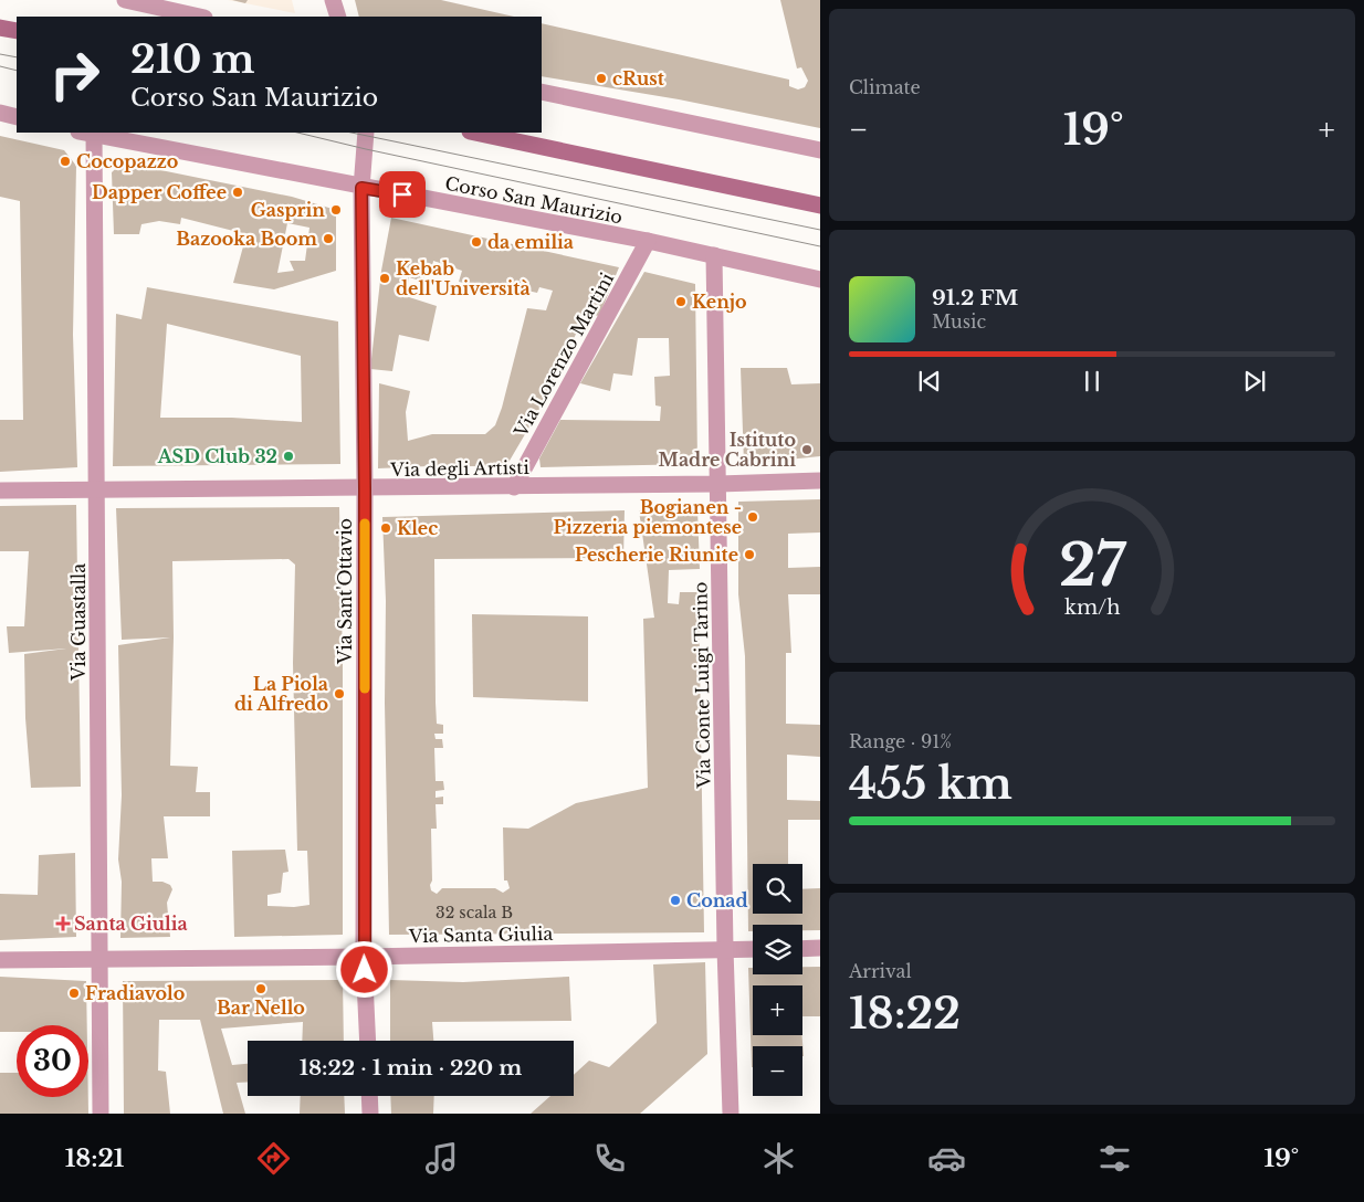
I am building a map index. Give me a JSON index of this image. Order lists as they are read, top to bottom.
{
  "streets": {
    "street": [
      "Corso San Maurizio",
      "Via Lorenzo Martini",
      "Via degli Artisti",
      "Via Sant'Ottavio",
      "Via Guastalla",
      "Via Conte Luigi Tarino",
      "Via Santa Giulia"
    ]
  },
  "crossings": [
    ["Corso San Maurizio", "Via Lorenzo Martini"],
    ["Corso San Maurizio", "Via Sant'Ottavio"],
    ["Corso San Maurizio", "Via Guastalla"],
    ["Corso San Maurizio", "Via Conte Luigi Tarino"],
    ["Via Lorenzo Martini", "Via degli Artisti"],
    ["Via degli Artisti", "Via Sant'Ottavio"],
    ["Via degli Artisti", "Via Guastalla"],
    ["Via degli Artisti", "Via Conte Luigi Tarino"],
    ["Via Sant'Ottavio", "Via Santa Giulia"],
    ["Via Guastalla", "Via Santa Giulia"],
    ["Via Conte Luigi Tarino", "Via Santa Giulia"]
  ],
  "places": {
    "other": [
      "cRust",
      "Cocopazzo",
      "Dapper Coffee",
      "Gasprin",
      "Bazooka Boom",
      "da emilia",
      "Kebab dell'Università",
      "Kenjo",
      "Istituto Madre Cabrini",
      "ASD Club 32",
      "Bogianen - Pizzeria piemontese",
      "Klec",
      "Pescherie Riunite",
      "La Piola di Alfredo",
      "Conad",
      "Bar Nello",
      "Fradiavolo"
    ],
    "health": ["Santa Giulia"]
  },
  "house_numbers": ["32 scala B"],
  "page": {
    "tile": [
      "Climate",
      ["Range · 91%", "455 km"],
      ["Arrival", "18:22"]
    ],
    "turn": ["210 m", "Corso San Maurizio"],
    "heat": ["−", "19°", "+"],
    "song": ["91.2 FM", "Music"],
    "map_buttons": ["+", "−"],
    "limit": "30",
    "trip": "18:22 · 1 min · 220 m",
    "tabs": ["18:21", "19°"],
    "gauge": ["27", "km/h"]
  }
}
